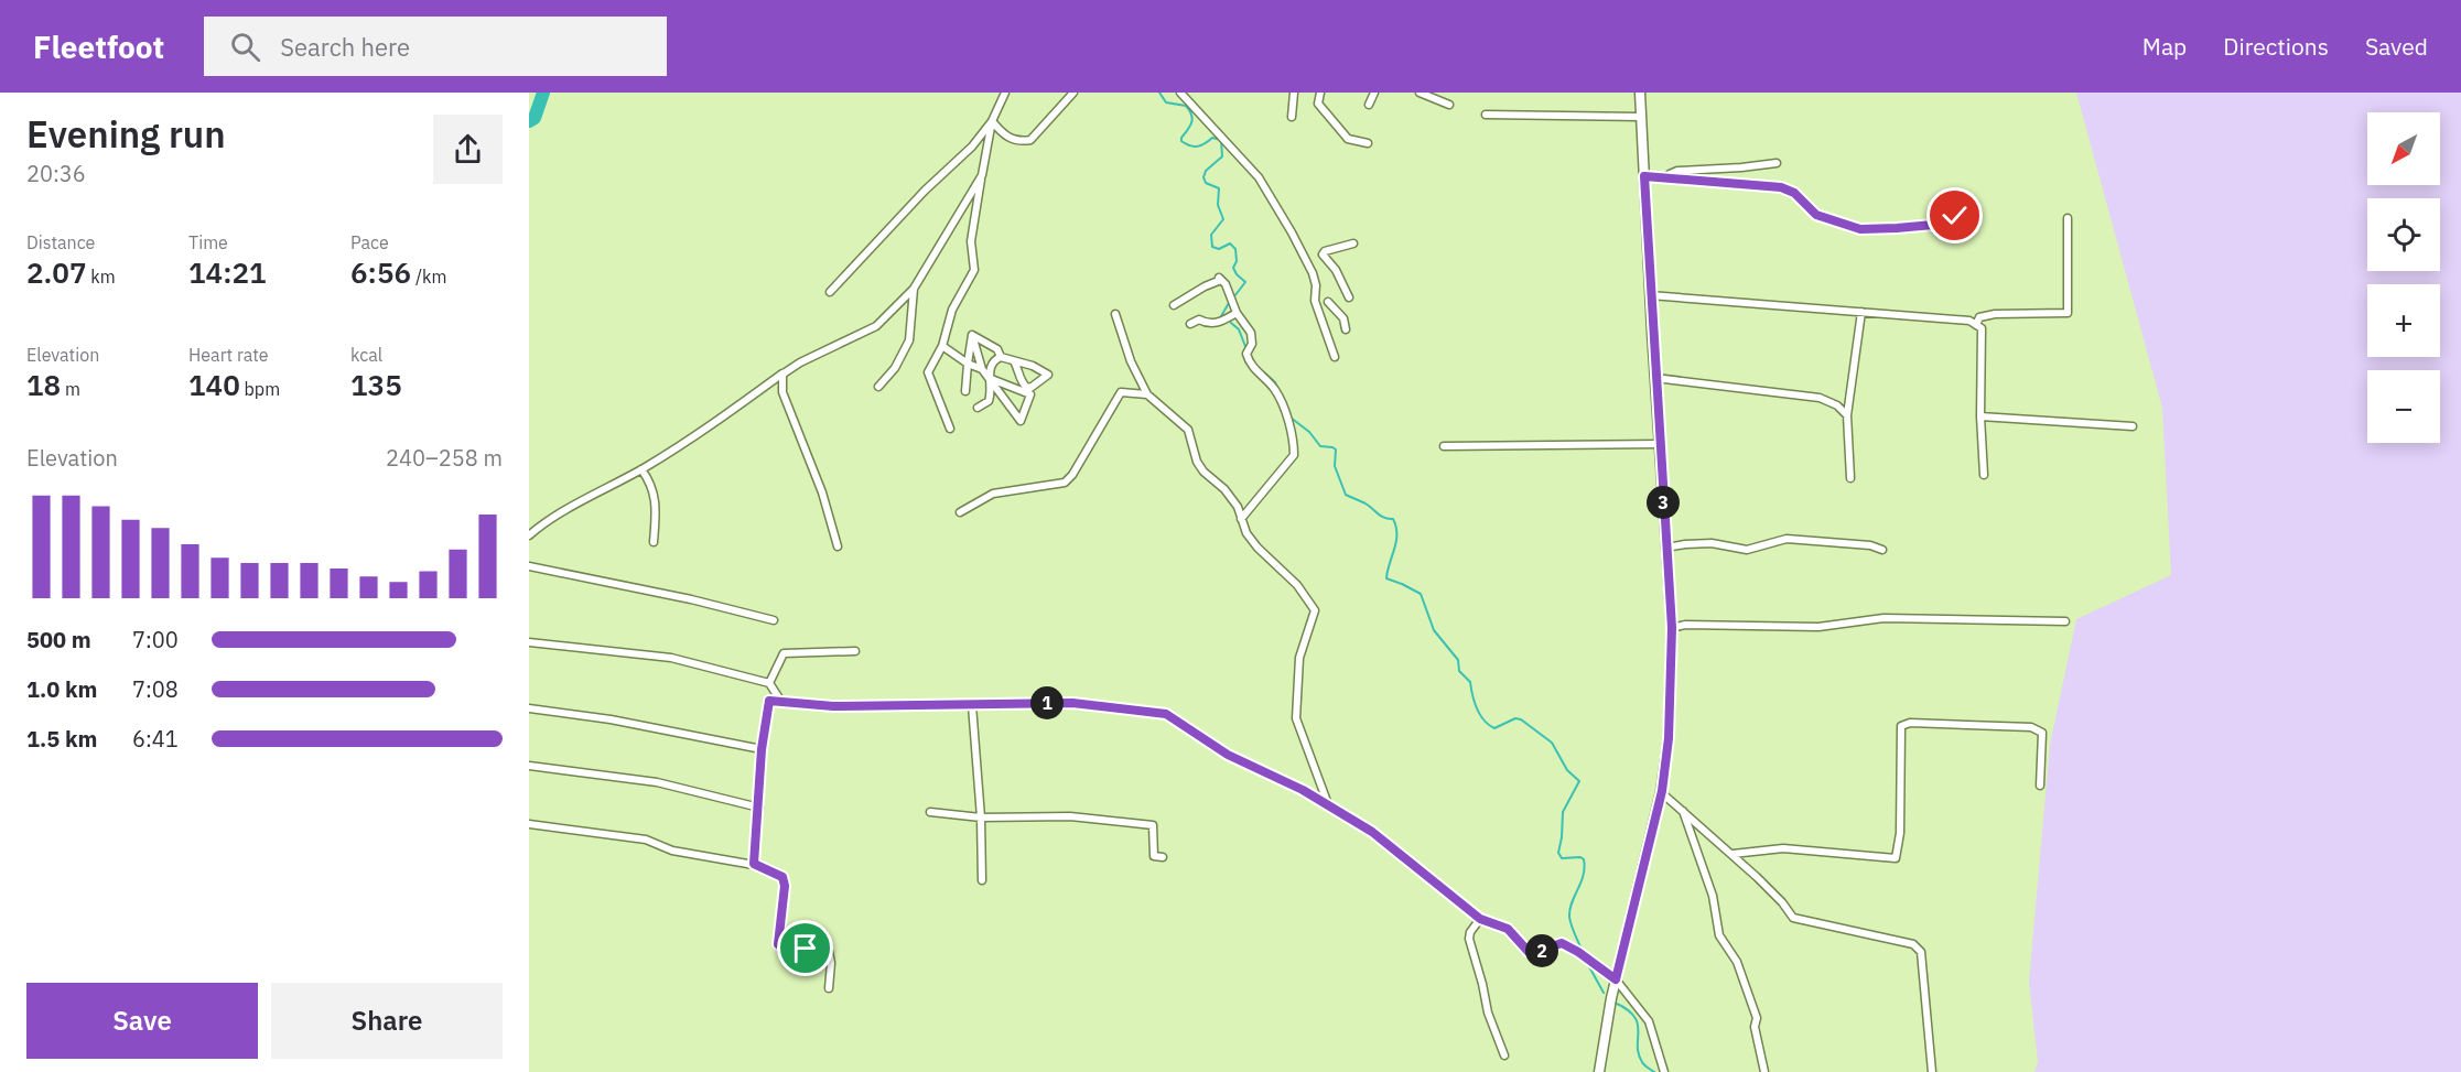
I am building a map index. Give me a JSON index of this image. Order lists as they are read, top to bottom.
{
  "north": "bottom left",
  "page": {
    "header": "Fleetfoot",
    "search": "Search here",
    "nav": ["Map", "Directions", "Saved"],
    "heading": ["Evening run", "20:36"],
    "map_buttons": ["+", "−"],
    "stats": [
      ["Distance", "2.07 km"],
      ["Time", "14:21"],
      ["Pace", "6:56 /km"],
      ["Elevation", "18 m"],
      ["Heart rate", "140 bpm"],
      ["kcal", "135"]
    ],
    "chart": ["Elevation", "240–258 m"],
    "pins": ["3", "1", "2"],
    "list": [
      {
        "name": "500 m",
        "note": "7:00"
      },
      {
        "name": "1.0 km",
        "note": "7:08"
      },
      {
        "name": "1.5 km",
        "note": "6:41"
      }
    ],
    "buttons": ["Save", "Share"]
  }
}
